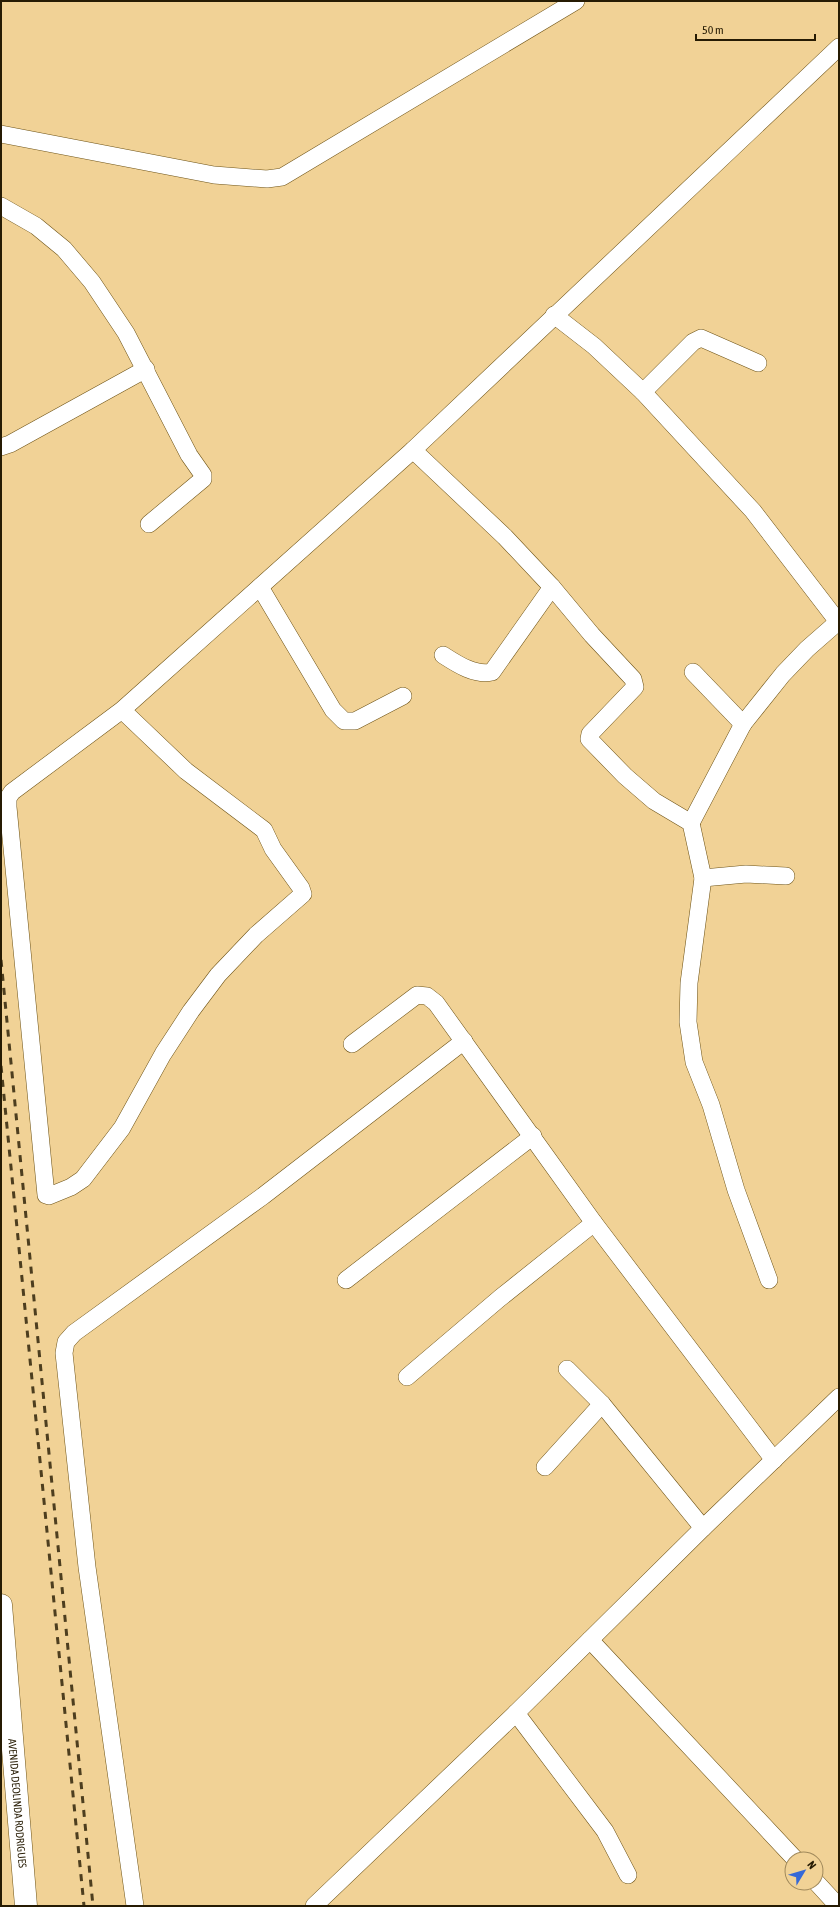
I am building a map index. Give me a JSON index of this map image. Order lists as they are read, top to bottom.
{
  "streets": {
    "highway": ["AVENIDA DEOLINDA RODRIGUES"]
  },
  "scale_bar": "50 m",
  "north": "top right"
}
